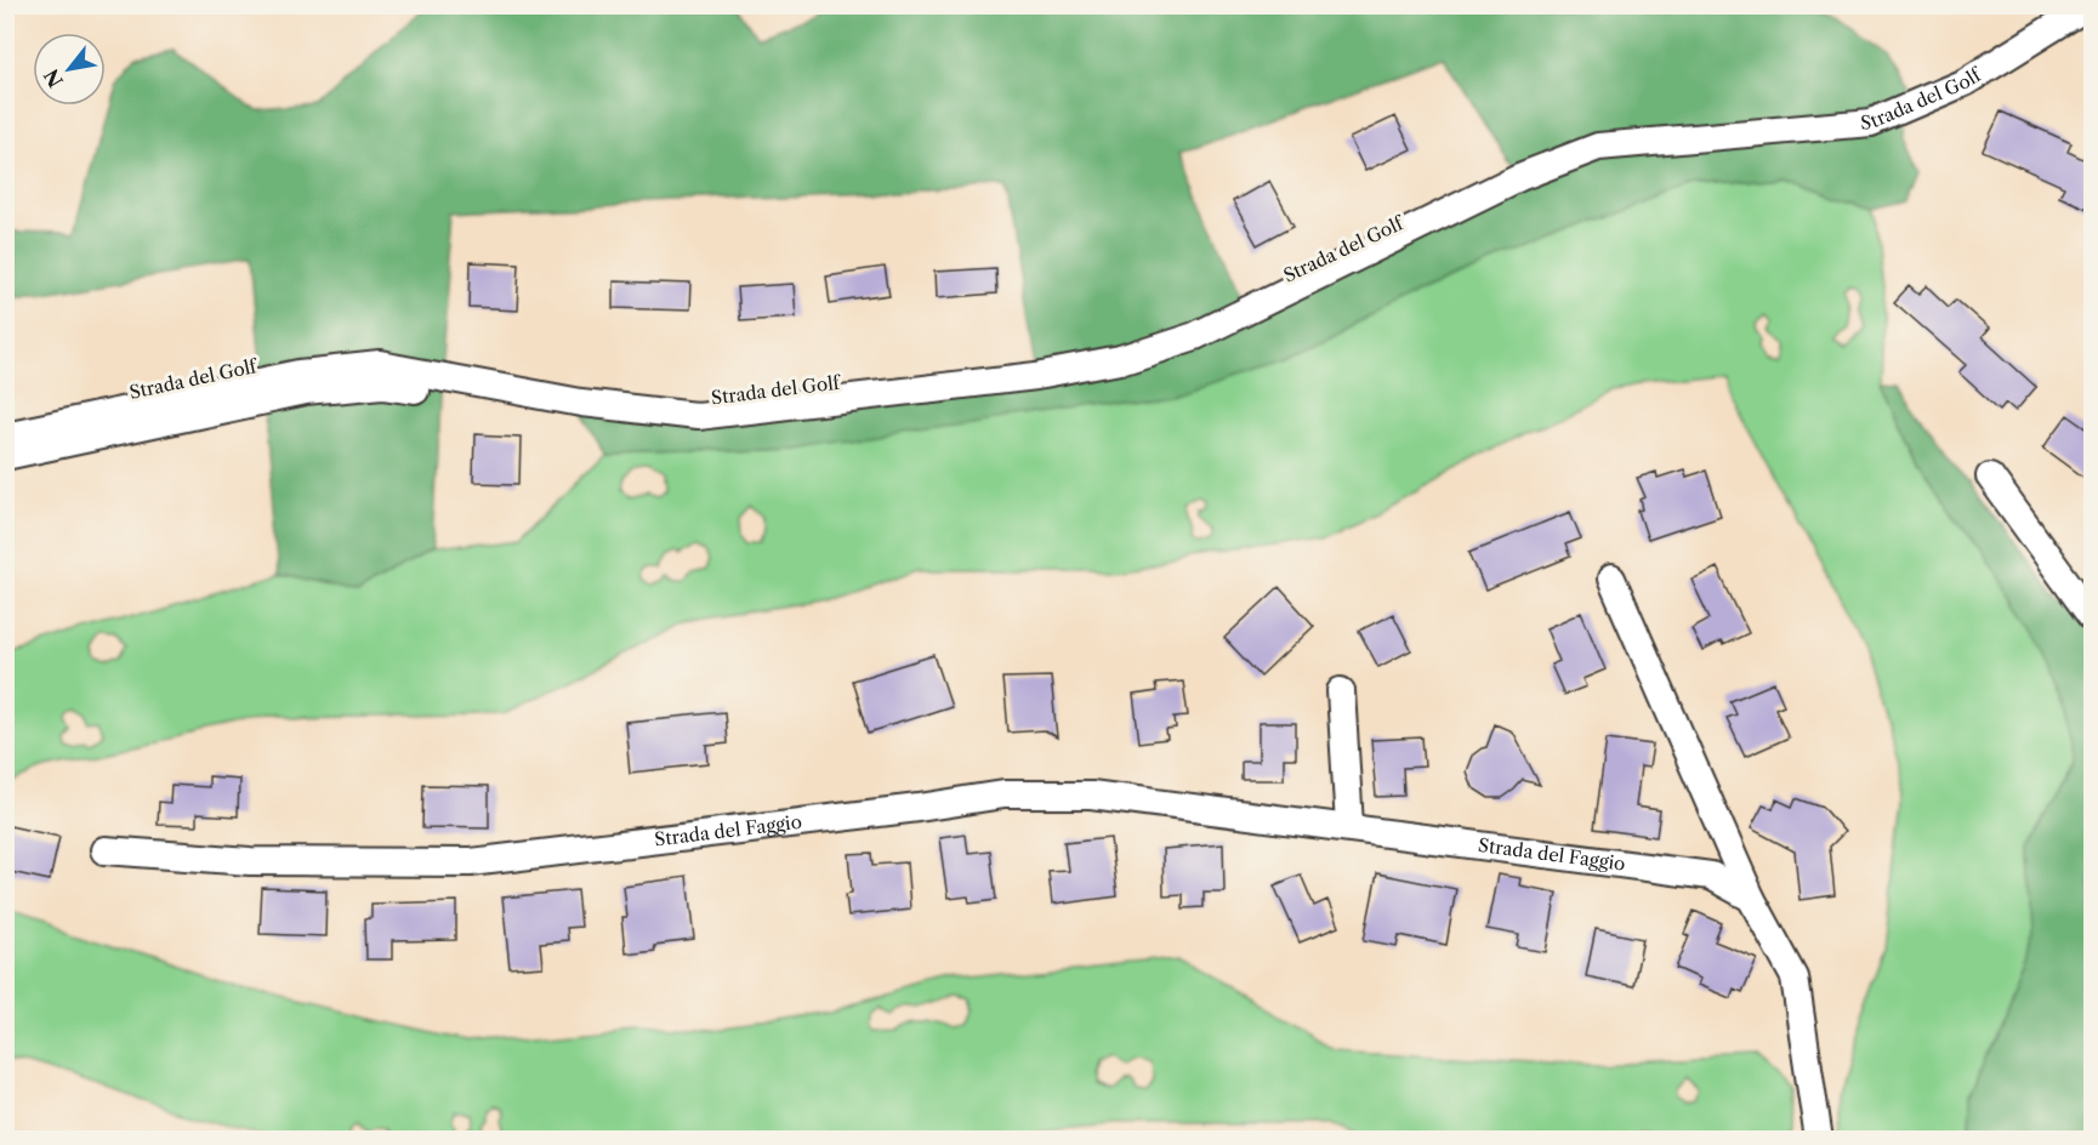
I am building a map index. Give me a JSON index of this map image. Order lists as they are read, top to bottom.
{
  "streets": {
    "street": ["Strada del Golf", "Strada del Faggio"]
  },
  "north": "bottom left"
}
